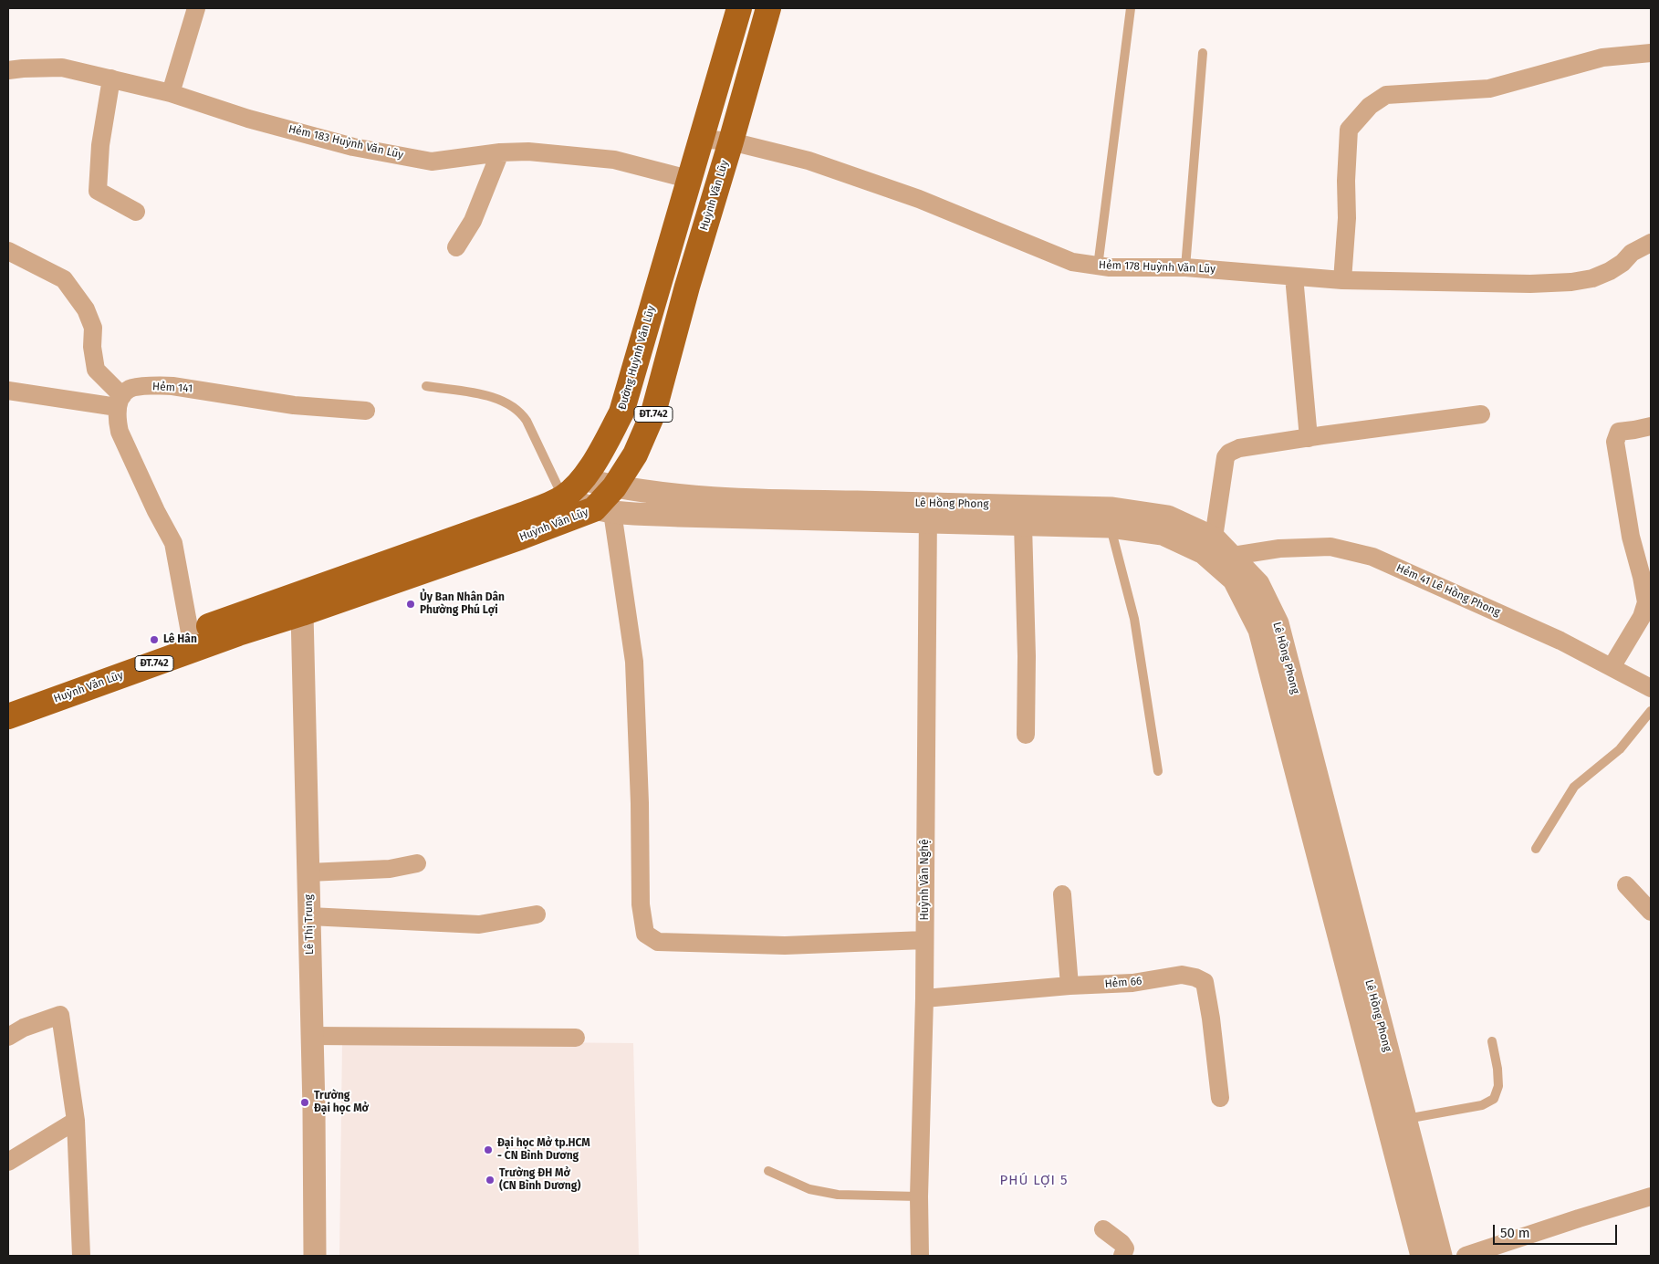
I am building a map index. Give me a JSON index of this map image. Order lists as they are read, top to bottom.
{
  "streets": {
    "main road": ["Huỳnh Văn Lũy", "Đường Huỳnh Văn Lũy", "ĐT.742"],
    "street": [
      "Hẻm 183 Huỳnh Văn Lũy",
      "Hẻm 178 Huỳnh Văn Lũy",
      "Hẻm 141",
      "Lê Hồng Phong",
      "Hẻm 41 Lê Hồng Phong",
      "Huỳnh Văn Nghệ",
      "Lê Thị Trung",
      "Hẻm 66"
    ]
  },
  "crossings": [
    ["Hẻm 183 Huỳnh Văn Lũy", "Đường Huỳnh Văn Lũy"],
    ["Huỳnh Văn Lũy", "Hẻm 178 Huỳnh Văn Lũy"],
    ["Huỳnh Văn Lũy", "Đường Huỳnh Văn Lũy"],
    ["Huỳnh Văn Lũy", "Lê Hồng Phong"],
    ["Huỳnh Văn Lũy", "Lê Thị Trung"],
    ["Hẻm 178 Huỳnh Văn Lũy", "Đường Huỳnh Văn Lũy"],
    ["Đường Huỳnh Văn Lũy", "Lê Hồng Phong"],
    ["Đường Huỳnh Văn Lũy", "Lê Thị Trung"],
    ["Lê Hồng Phong", "Hẻm 41 Lê Hồng Phong"],
    ["Lê Hồng Phong", "Huỳnh Văn Nghệ"],
    ["Huỳnh Văn Nghệ", "Hẻm 66"]
  ],
  "districts": ["PHÚ LỢI 5"],
  "places": [
    "Ủy Ban Nhân Dân Phường Phú Lợi",
    "Lê Hân",
    "Trường Đại học Mở",
    "Đại học Mở tp.HCM - CN Bình Dương",
    "Trường ĐH Mở (CN Bình Dương)"
  ],
  "scale_bar": "50 m"
}
